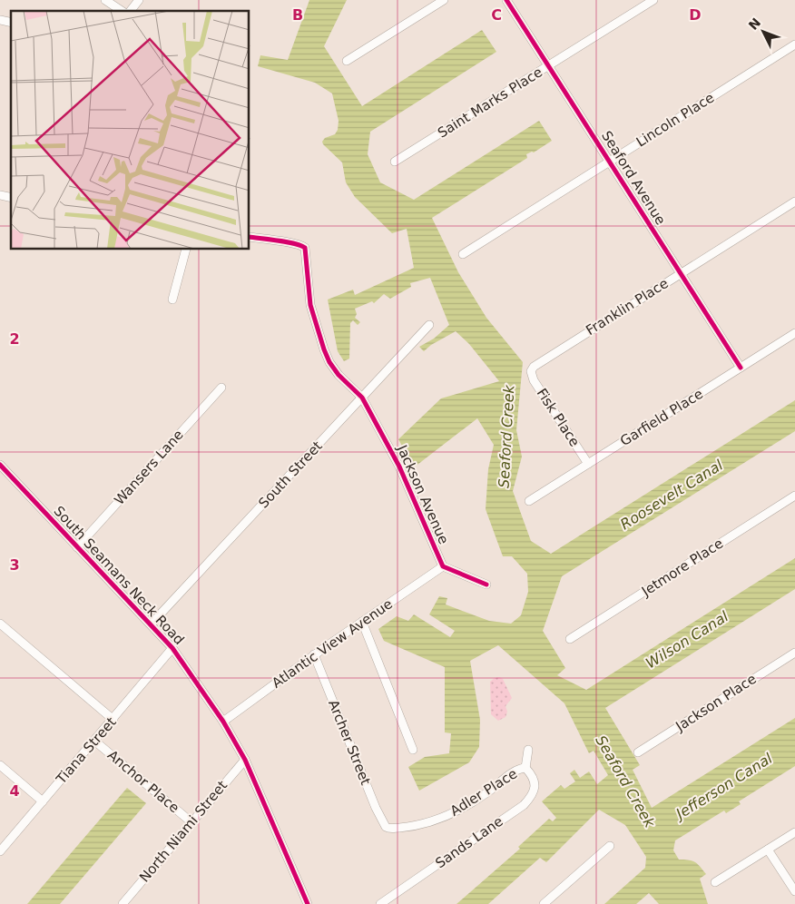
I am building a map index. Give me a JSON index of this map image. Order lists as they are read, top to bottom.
{
  "streets": {
    "street": [
      "Saint Marks Place",
      "Lincoln Place",
      "Seaford Avenue",
      "Franklin Place",
      "Fisk Place",
      "Garfield Place",
      "Wansers Lane",
      "South Street",
      "Jackson Avenue",
      "Jetmore Place",
      "South Seamans Neck Road",
      "Atlantic View Avenue",
      "Jackson Place",
      "Archer Street",
      "Tiana Street",
      "Anchor Place",
      "Adler Place",
      "North Niami Street",
      "Sands Lane"
    ]
  },
  "crossings": [
    ["Saint Marks Place", "Seaford Avenue"],
    ["Lincoln Place", "Seaford Avenue"],
    ["Seaford Avenue", "Franklin Place"],
    ["Seaford Avenue", "Garfield Place"],
    ["Franklin Place", "Fisk Place"],
    ["Fisk Place", "Garfield Place"],
    ["Wansers Lane", "South Seamans Neck Road"],
    ["South Street", "Jackson Avenue"],
    ["South Street", "South Seamans Neck Road"],
    ["Jackson Avenue", "Atlantic View Avenue"],
    ["South Seamans Neck Road", "Atlantic View Avenue"],
    ["South Seamans Neck Road", "Tiana Street"],
    ["South Seamans Neck Road", "North Niami Street"],
    ["Atlantic View Avenue", "Archer Street"],
    ["Archer Street", "Adler Place"],
    ["Tiana Street", "Anchor Place"],
    ["Anchor Place", "North Niami Street"],
    ["Adler Place", "Sands Lane"]
  ],
  "water": [
    "Seaford Creek",
    "Roosevelt Canal",
    "Wilson Canal",
    "Jefferson Canal"
  ],
  "north": "top left",
  "grid": {
    "columns": ["B", "C", "D"],
    "rows": ["2", "3", "4"]
  }
}
